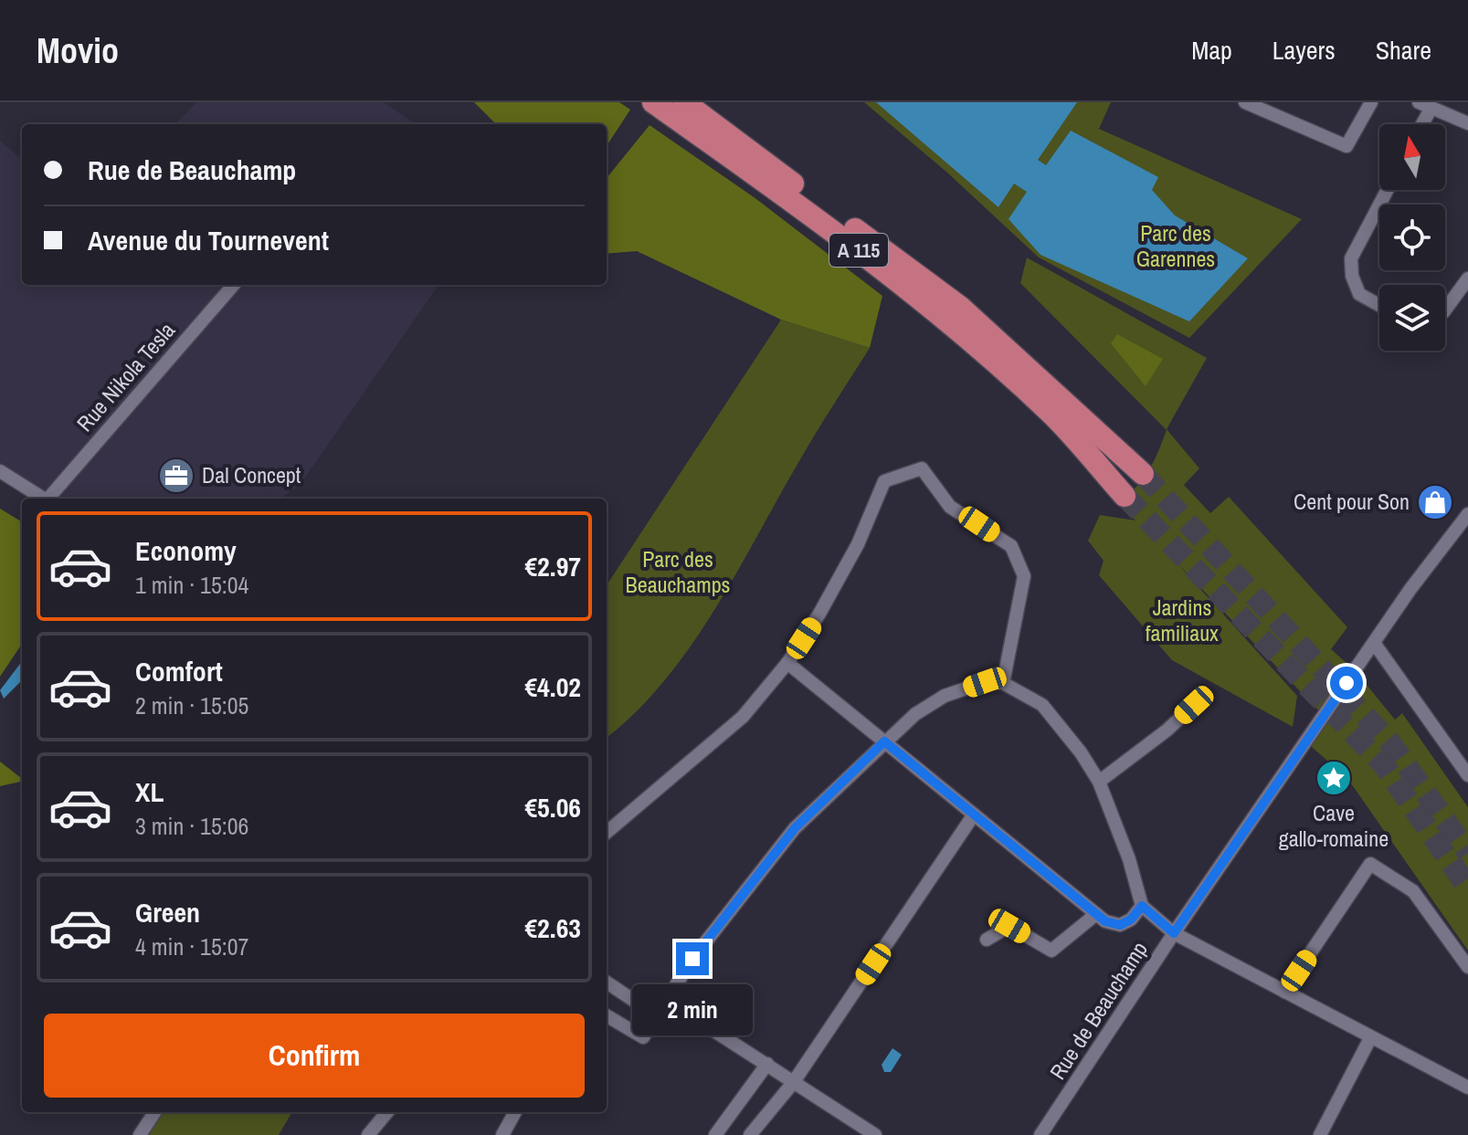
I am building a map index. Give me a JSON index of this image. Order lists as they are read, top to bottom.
{
  "streets": {
    "highway": ["A 115"],
    "street": ["Rue Nikola Tesla", "Rue de Beauchamp"]
  },
  "parks": ["Parc des Garennes", "Parc des Beauchamps", "Jardins familiaux"],
  "places": {
    "office": ["Dal Concept"],
    "shop": ["Cent pour Son"],
    "place": ["Cave gallo-romaine"]
  },
  "north": "top",
  "page": {
    "header": "Movio",
    "nav": ["Map", "Layers", "Share"],
    "banner": ["Rue de Beauchamp", "Avenue du Tournevent"],
    "list": [
      {
        "name": "Economy",
        "note": "1 min · 15:04",
        "value": "€2.97"
      },
      {
        "name": "Comfort",
        "note": "2 min · 15:05",
        "value": "€4.02"
      },
      {
        "name": "XL",
        "note": "3 min · 15:06",
        "value": "€5.06"
      },
      {
        "name": "Green",
        "note": "4 min · 15:07",
        "value": "€2.63"
      }
    ],
    "bubble": "2 min",
    "buttons": "Confirm"
  }
}
